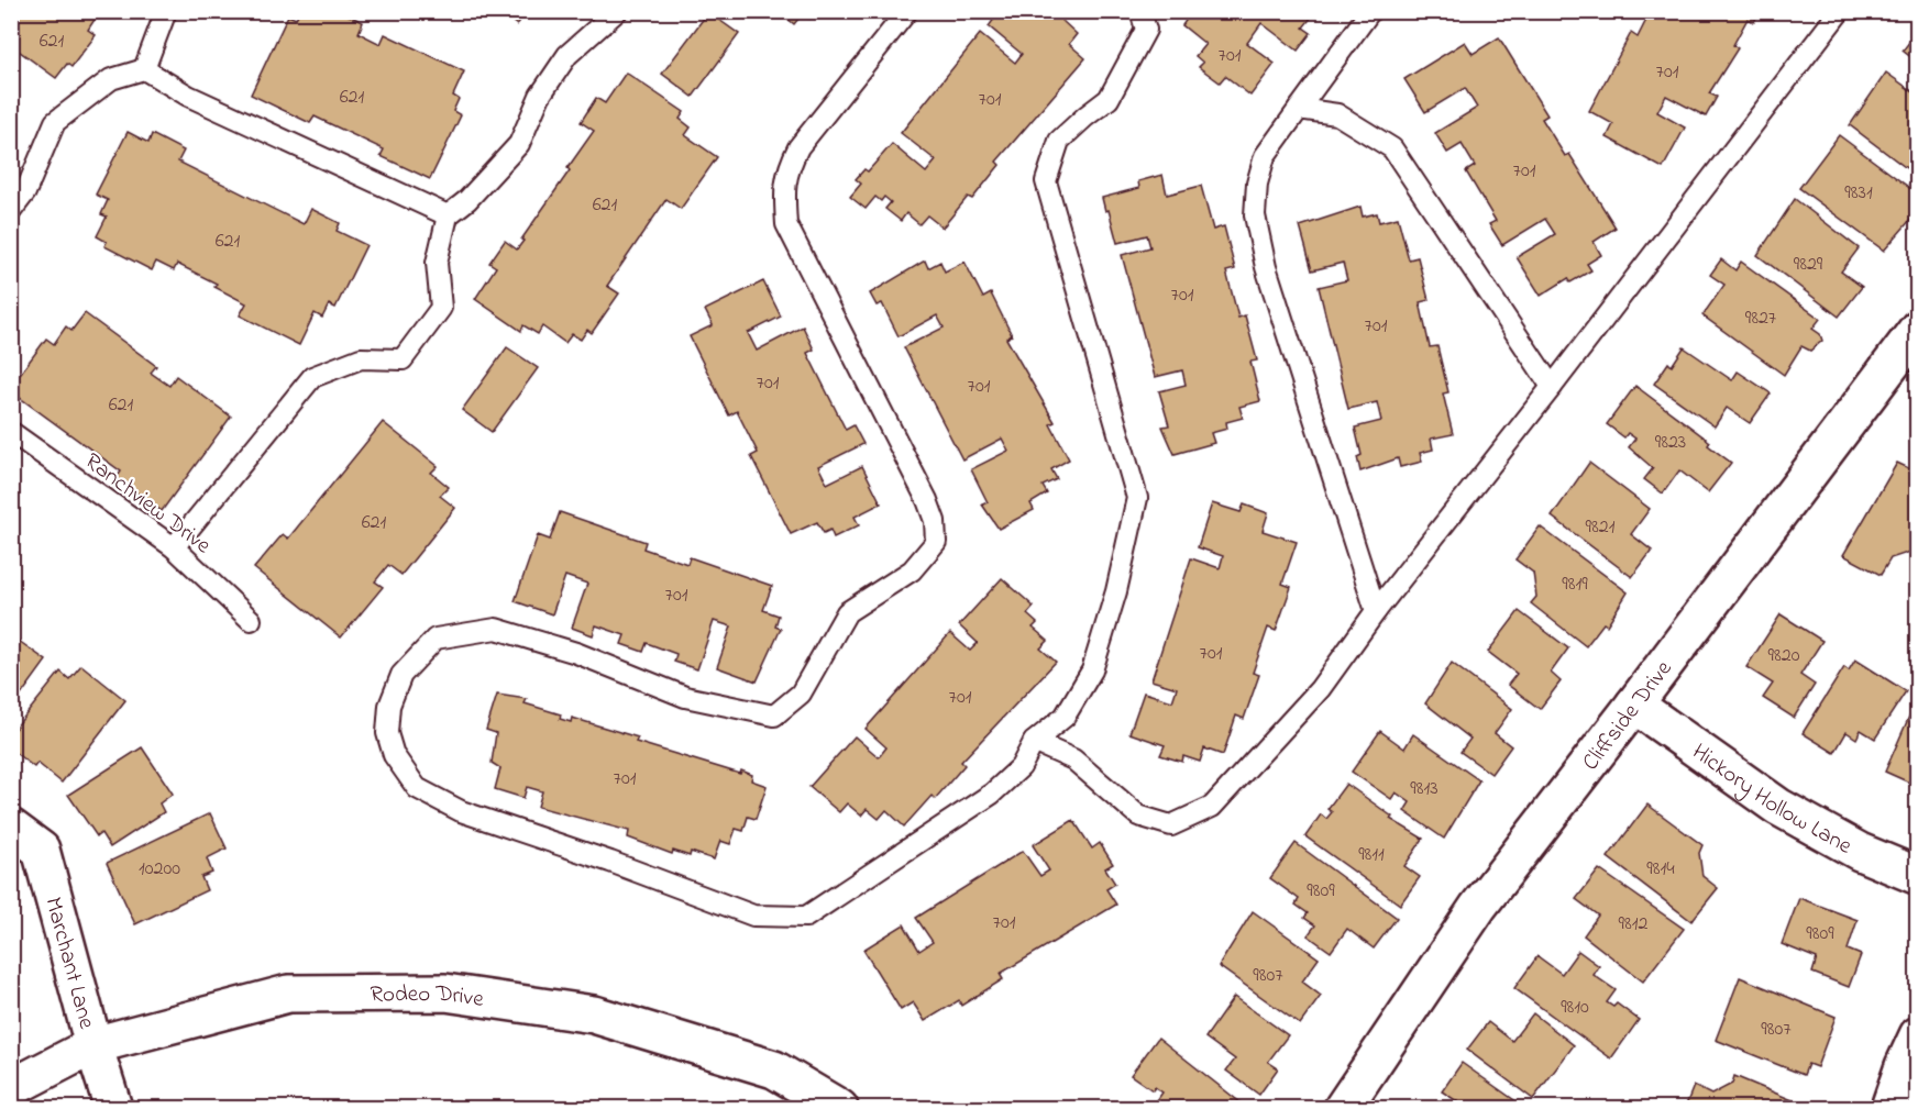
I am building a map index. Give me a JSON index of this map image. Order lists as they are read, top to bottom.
{
  "streets": {
    "street": [
      "Cliffside Drive",
      "Hickory Hollow Lane",
      "Marchant Lane",
      "Rodeo Drive"
    ],
    "lane": ["Ranchview Drive"]
  },
  "crossings": [
    ["Cliffside Drive", "Hickory Hollow Lane"],
    ["Marchant Lane", "Rodeo Drive"]
  ],
  "house_numbers": [
    "621",
    "701",
    "701",
    "621",
    "701",
    "701",
    "9831",
    "621",
    "621",
    "9829",
    "701",
    "9827",
    "701",
    "701",
    "701",
    "621",
    "9823",
    "621",
    "9821",
    "9819",
    "701",
    "701",
    "9820",
    "701",
    "701",
    "9813",
    "9811",
    "10200",
    "9814",
    "9809",
    "701",
    "9812",
    "9809",
    "9807",
    "9810",
    "9807"
  ]
}
